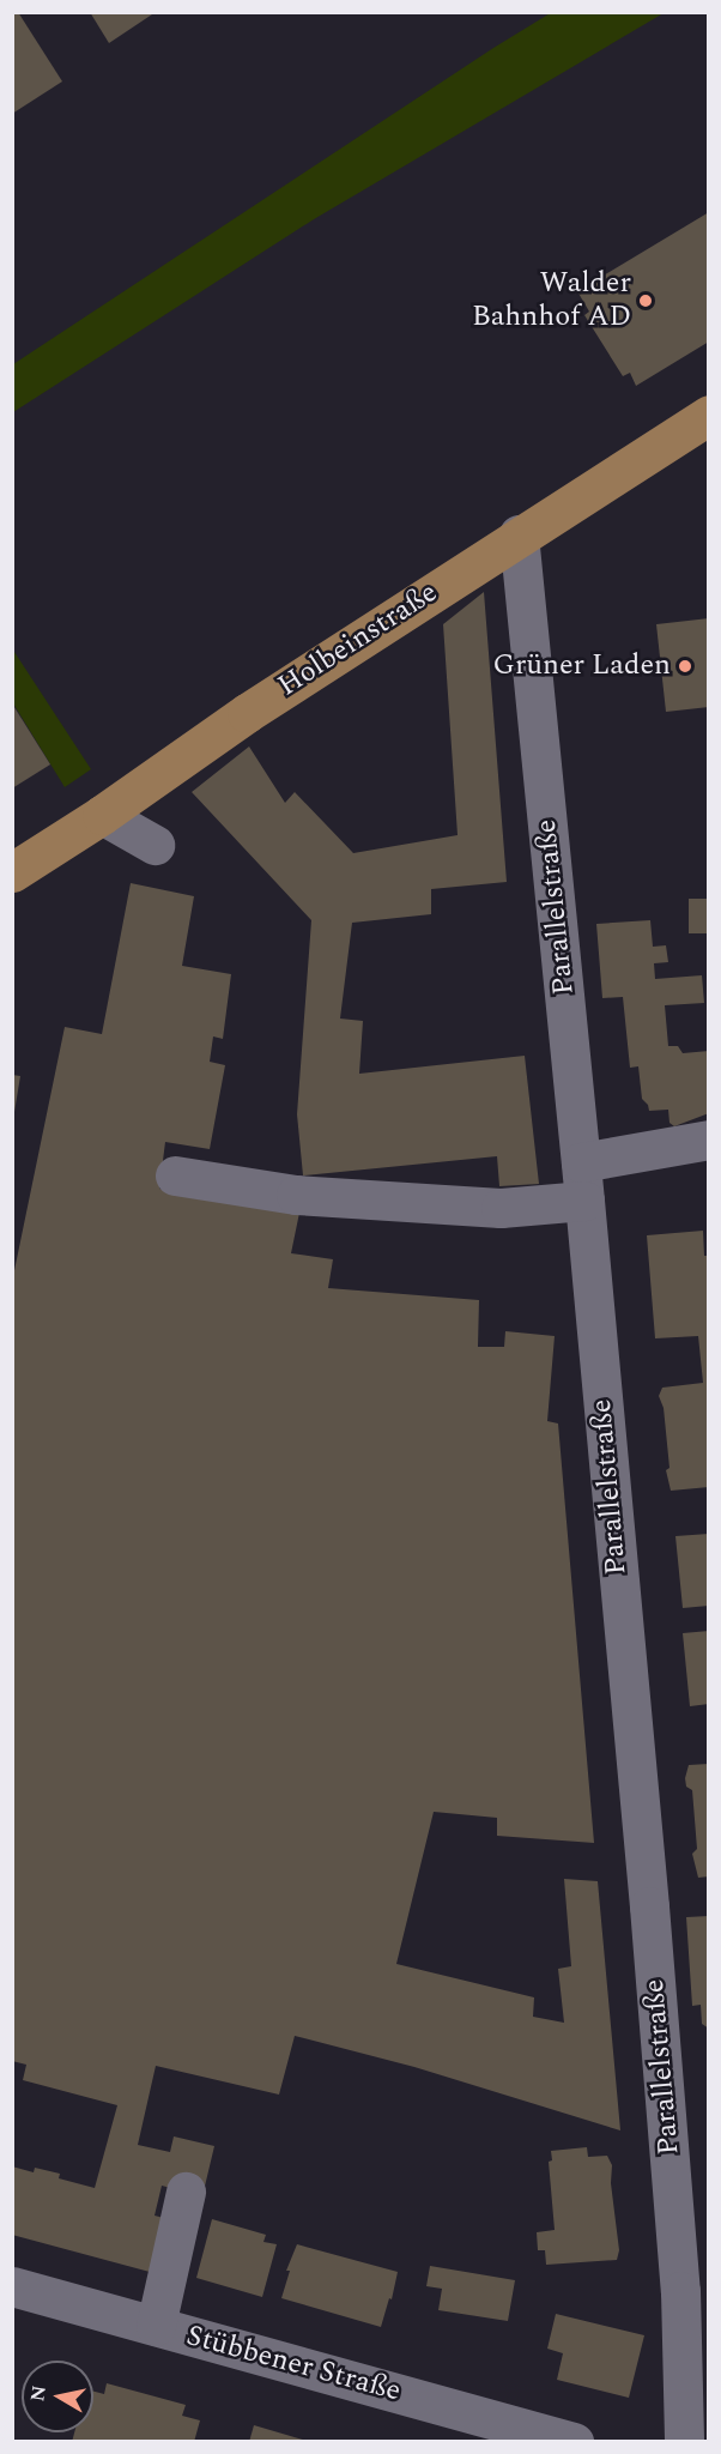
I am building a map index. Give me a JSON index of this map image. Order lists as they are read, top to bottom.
{
  "streets": {
    "main road": ["Holbeinstraße"],
    "street": ["Parallelstraße", "Stübbener Straße"]
  },
  "crossings": [
    ["Holbeinstraße", "Parallelstraße"]
  ],
  "places": ["Walder Bahnhof AD", "Grüner Laden"],
  "north": "left"
}
